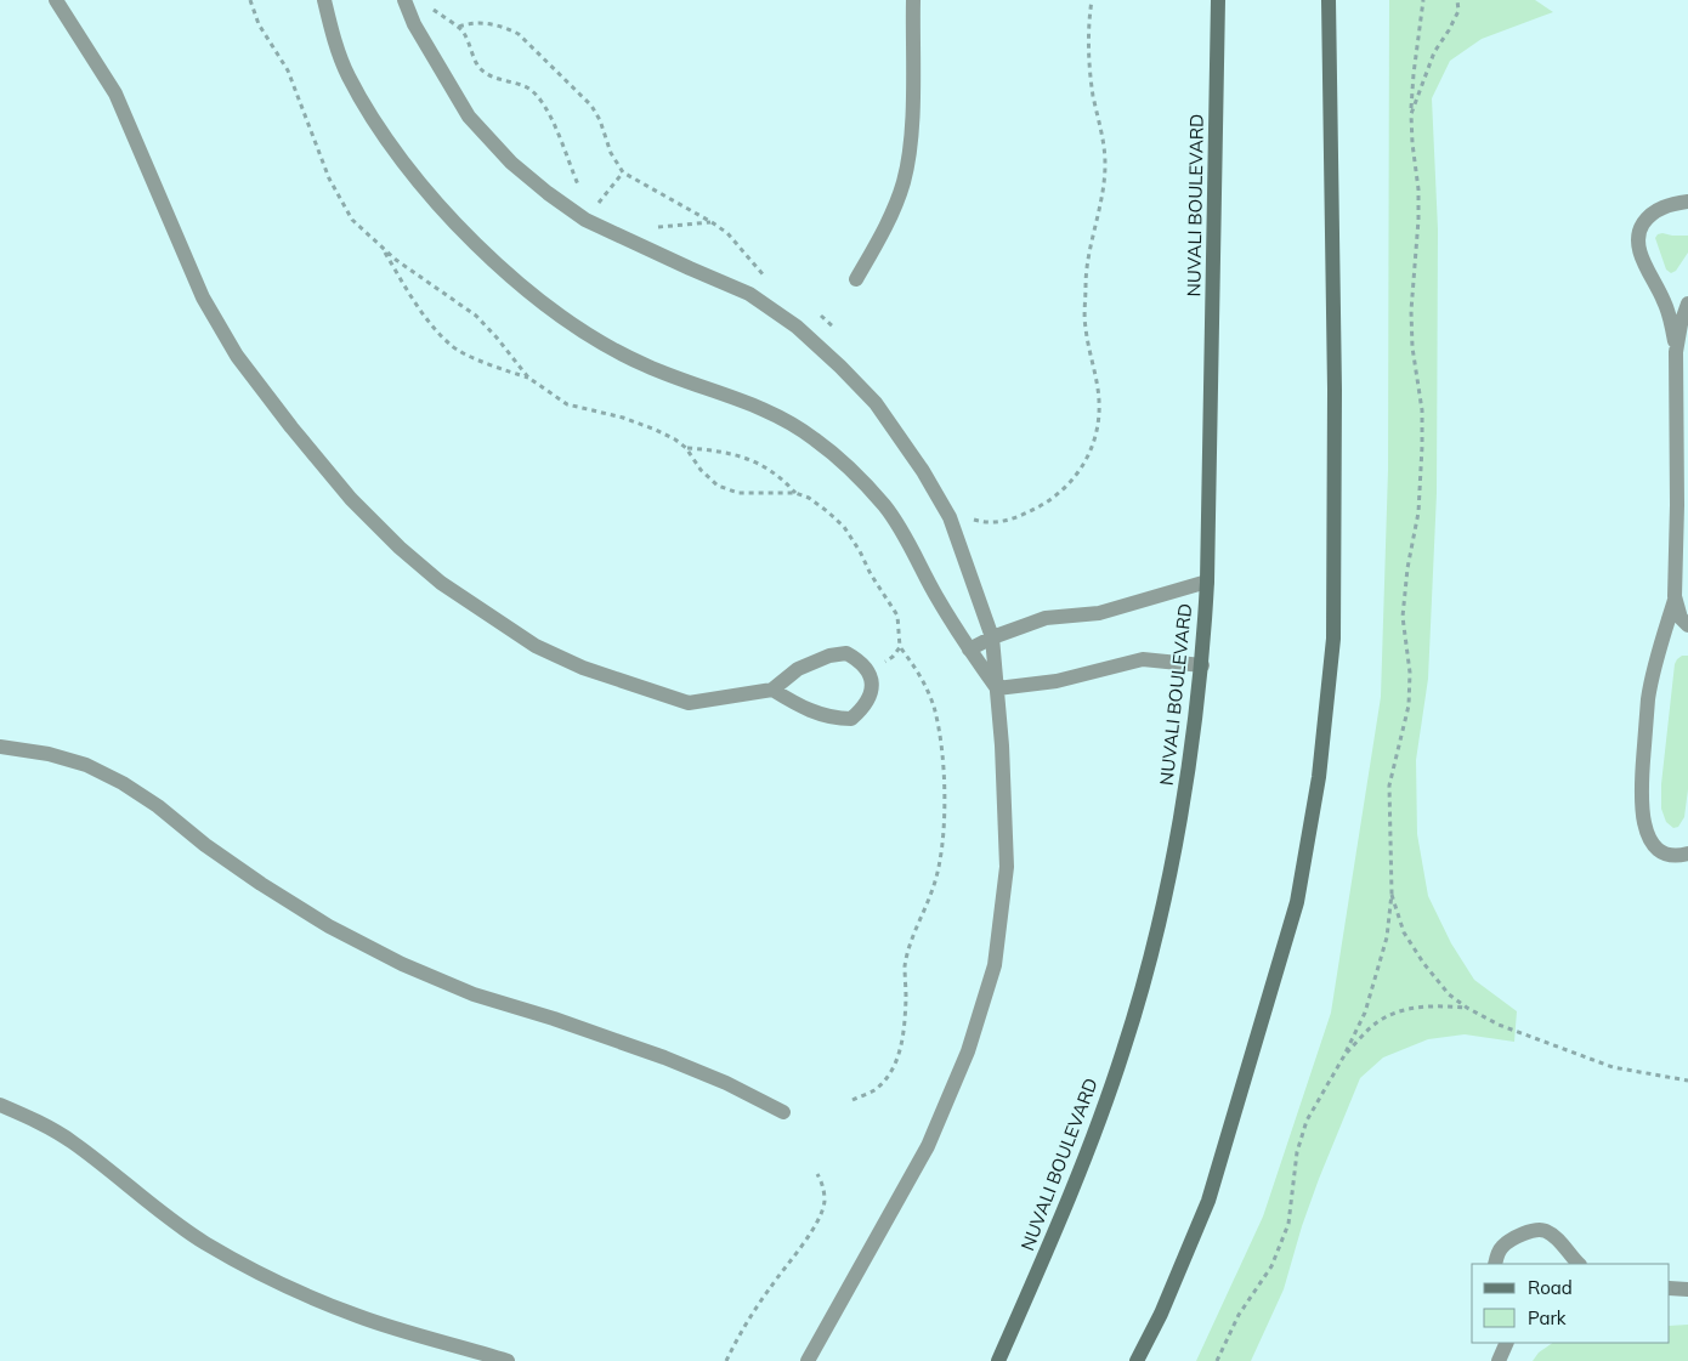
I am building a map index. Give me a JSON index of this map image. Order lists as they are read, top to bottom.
{
  "streets": {
    "main road": ["NUVALI BOULEVARD"]
  },
  "legend": ["Road", "Park"]
}
